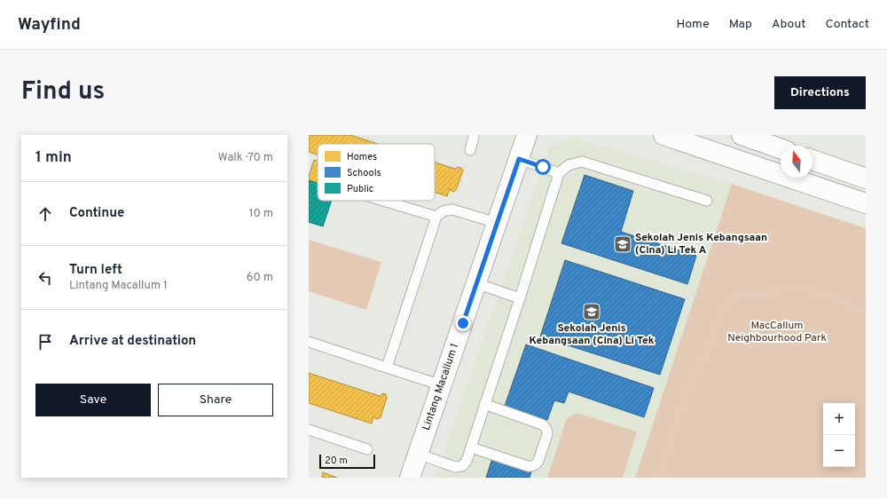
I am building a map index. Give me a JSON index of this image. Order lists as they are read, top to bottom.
{
  "streets": {
    "street": ["Lintang Macallum 1"]
  },
  "parks": ["MacCallum Neighbourhood Park"],
  "places": {
    "school or university": ["Sekolah Jenis Kebangsaan (Cina) Li Tek A", "Sekolah Jenis Kebangsaan (Cina) Li Tek"]
  },
  "legend": ["Homes", "Schools", "Public"],
  "scale_bar": "20 m",
  "north": "top",
  "page": {
    "header": "Wayfind",
    "nav": [
      "Home",
      "Map",
      "About",
      "Contact"
    ],
    "title": "Find us",
    "buttons": [
      "Directions",
      ["Save", "Share"]
    ],
    "heading": ["1 min", "Walk · 70 m"],
    "list": [
      ["Continue", "10 m"],
      ["Turn left", "Lintang Macallum 1", "60 m"],
      "Arrive at destination"
    ],
    "map_buttons": ["+", "−"],
    "scale": "20 m"
  }
}
